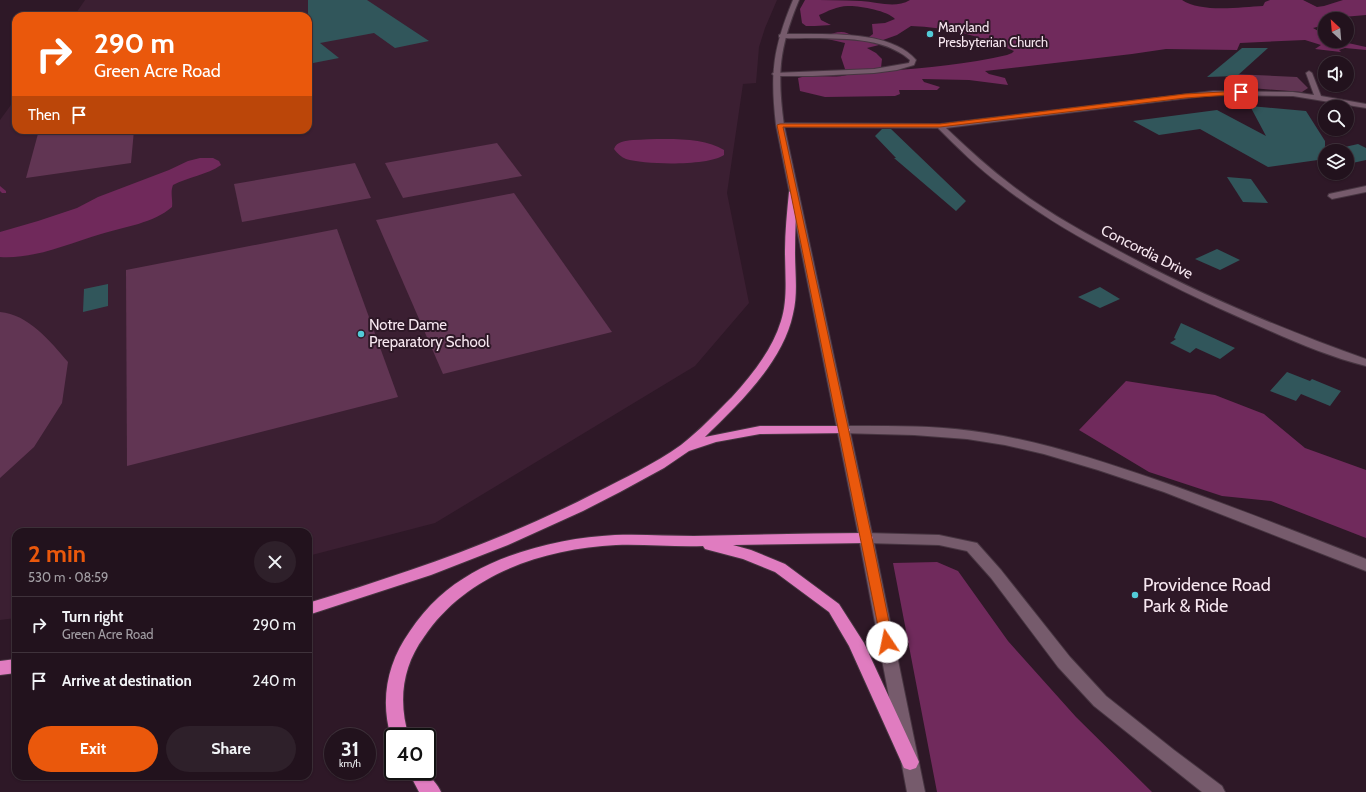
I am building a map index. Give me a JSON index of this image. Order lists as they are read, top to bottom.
{
  "streets": {
    "street": ["Concordia Drive"]
  },
  "places": ["Maryland Presbyterian Church", "Notre Dame Preparatory School", "Providence Road Park & Ride"],
  "north": "top left",
  "page": {
    "turn": ["290 m", "Green Acre Road"],
    "then": "Then",
    "heading": ["2 min", "530 m · 08:59"],
    "list": [
      {
        "name": "Turn right",
        "note": "Green Acre Road",
        "value": "290 m"
      },
      {
        "name": "Arrive at destination",
        "value": "240 m"
      }
    ],
    "buttons": ["Exit", "Share"],
    "speed": "31 km/h",
    "limit": "40"
  }
}
